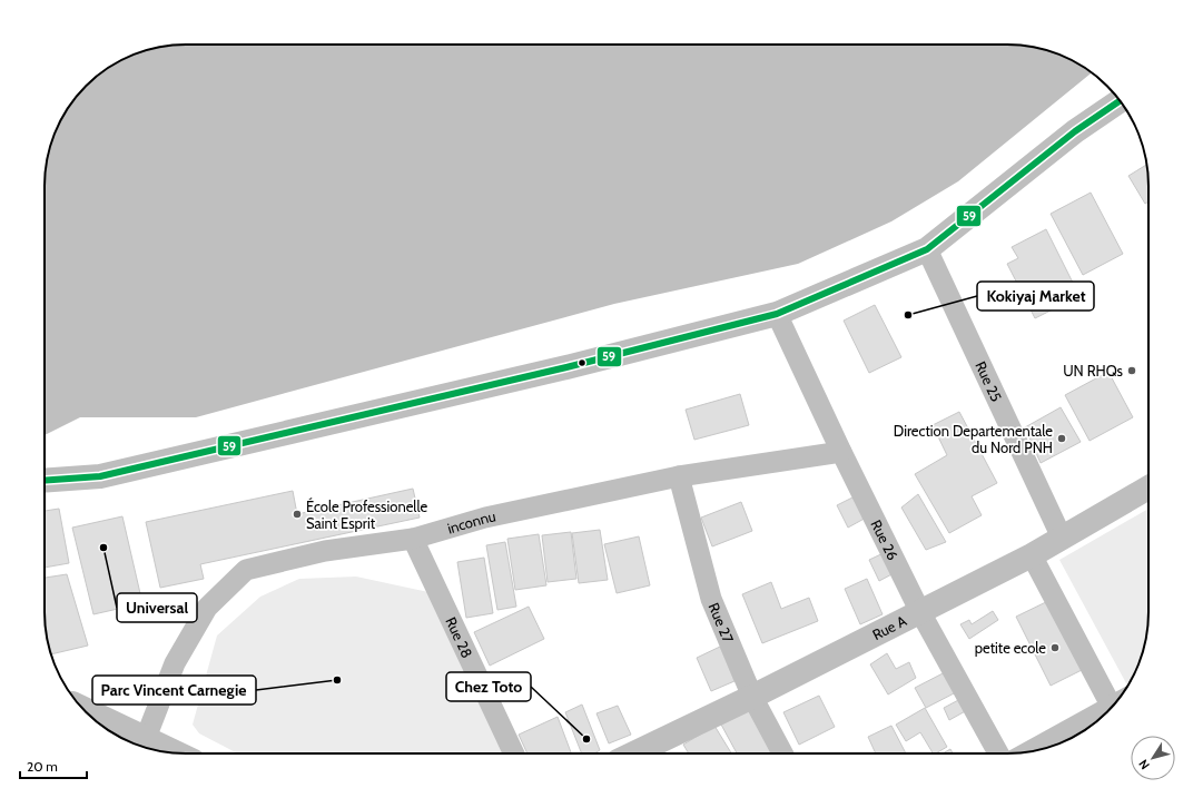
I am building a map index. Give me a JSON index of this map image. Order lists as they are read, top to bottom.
{
  "streets": {
    "street": [
      "Rue 25",
      "inconnu",
      "Rue 26",
      "Rue 27",
      "Rue A",
      "Rue 28"
    ]
  },
  "crossings": [
    ["Rue 25", "Rue A"],
    ["inconnu", "Rue 26"],
    ["inconnu", "Rue 27"],
    ["inconnu", "Rue 28"],
    ["Rue 26", "Rue A"],
    ["Rue 27", "Rue A"]
  ],
  "places": [
    "Kokiyaj Market",
    "UN RHQs",
    "Direction Departementale du Nord PNH",
    "École Professionelle Saint Esprit",
    "Universal",
    "petite ecole",
    "Parc Vincent Carnegie",
    "Chez Toto"
  ],
  "lines": ["transit line 59"],
  "scale_bar": "20 m",
  "north": "bottom left"
}
